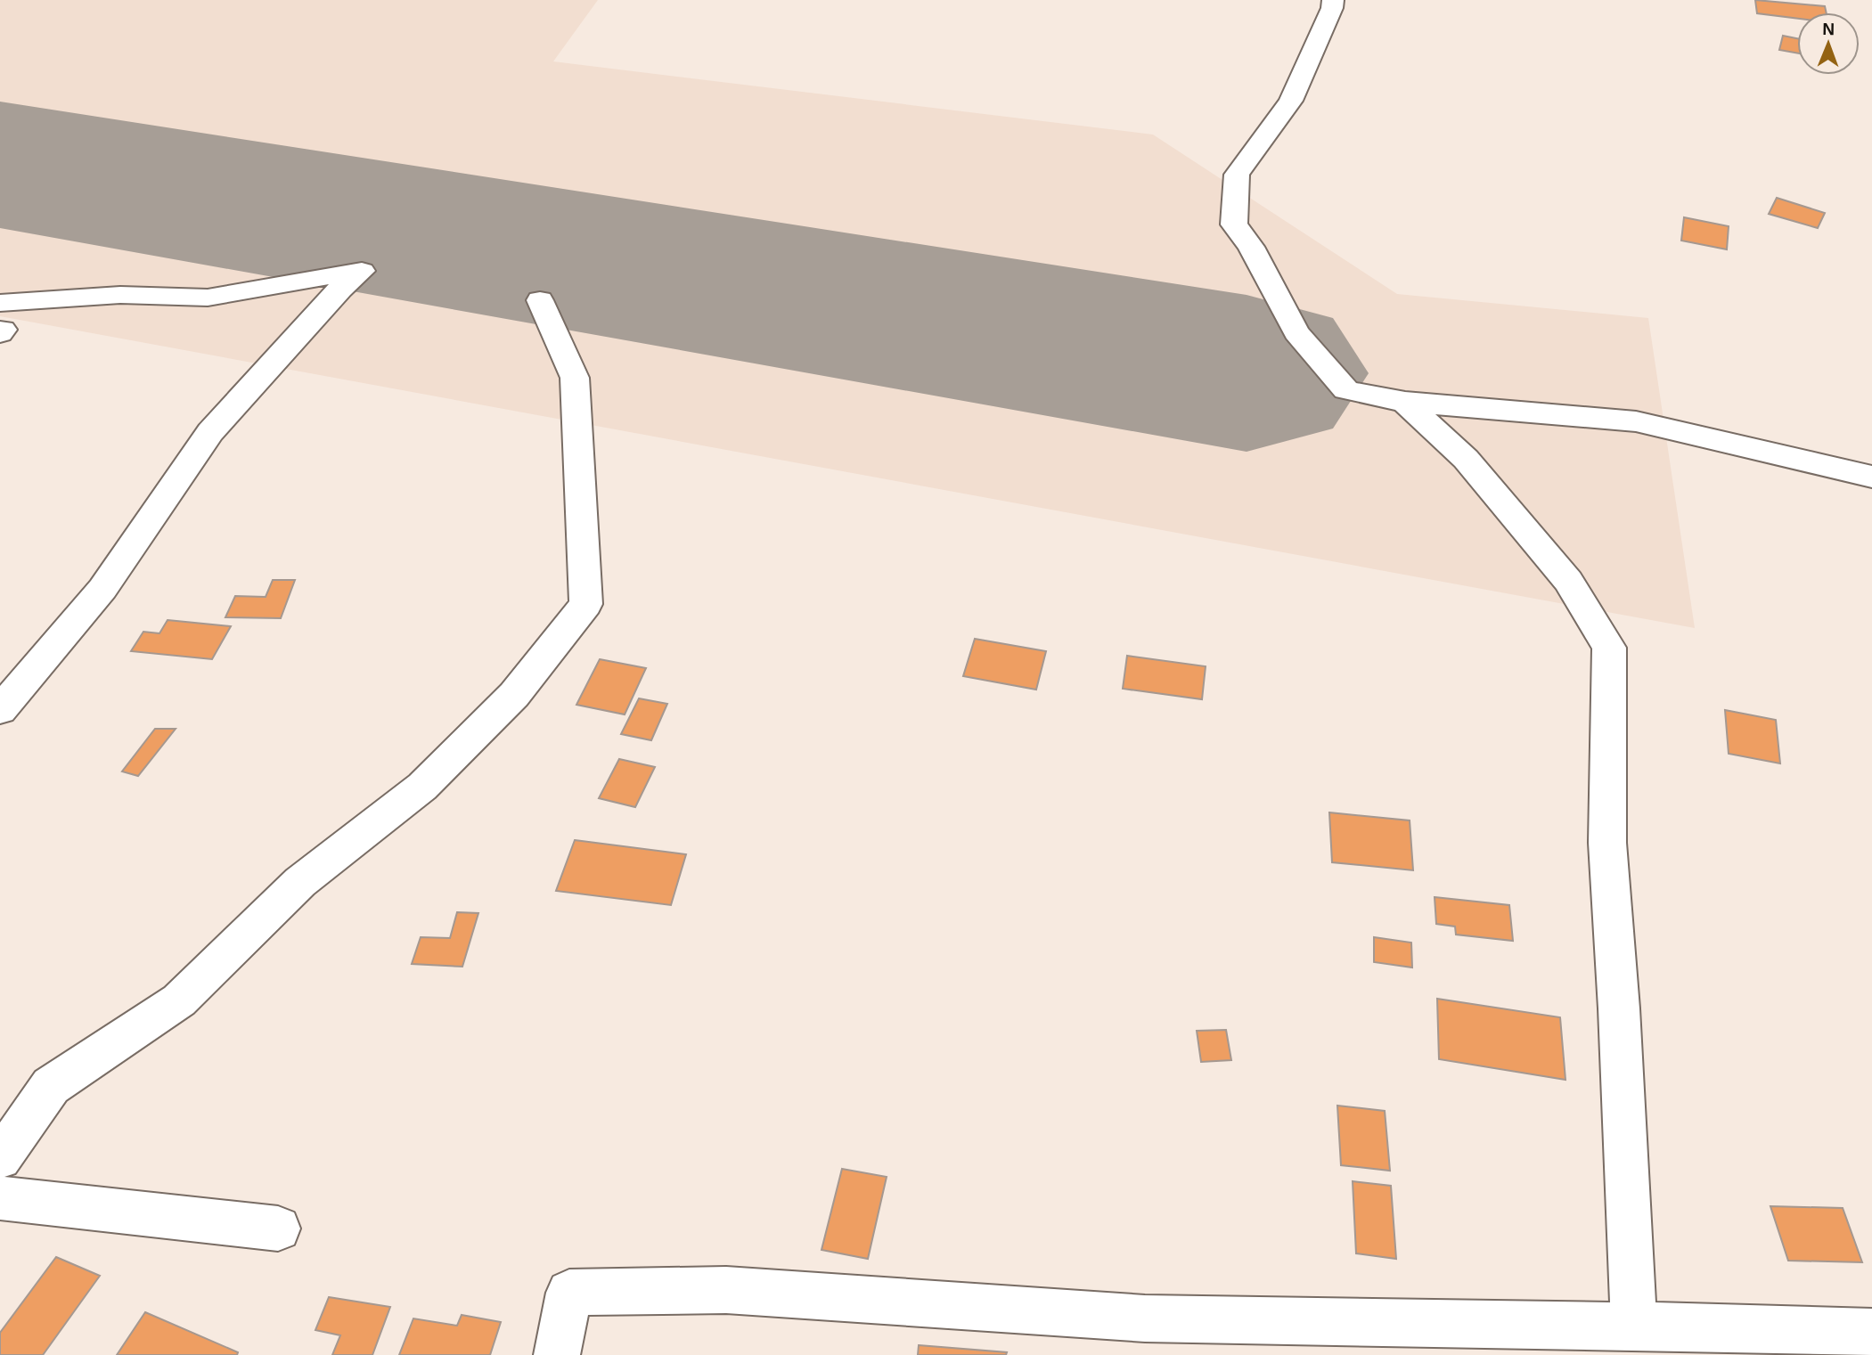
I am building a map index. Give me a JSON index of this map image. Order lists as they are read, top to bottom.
{
  "north": "top"
}
